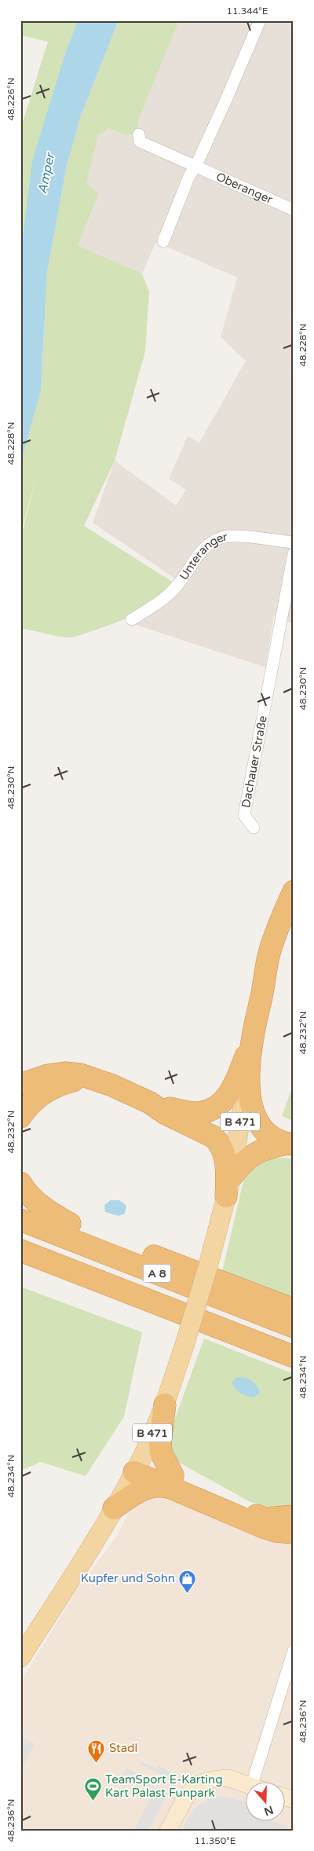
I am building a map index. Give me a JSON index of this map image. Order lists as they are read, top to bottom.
{
  "streets": {
    "highway": ["B 471", "A 8"],
    "street": ["Oberanger", "Unteranger", "Dachauer Straße"]
  },
  "water": ["Amper"],
  "places": {
    "shop": ["Kupfer und Sohn"],
    "restaurant": ["Stadl"],
    "sports": ["TeamSport E-Karting Kart Palast Funpark"]
  },
  "north": "bottom",
  "coordinates": [
    "11.344°E",
    "48.226°N",
    "48.228°N",
    "48.230°N",
    "48.232°N",
    "48.234°N",
    "48.236°N",
    "11.350°E"
  ]
}
